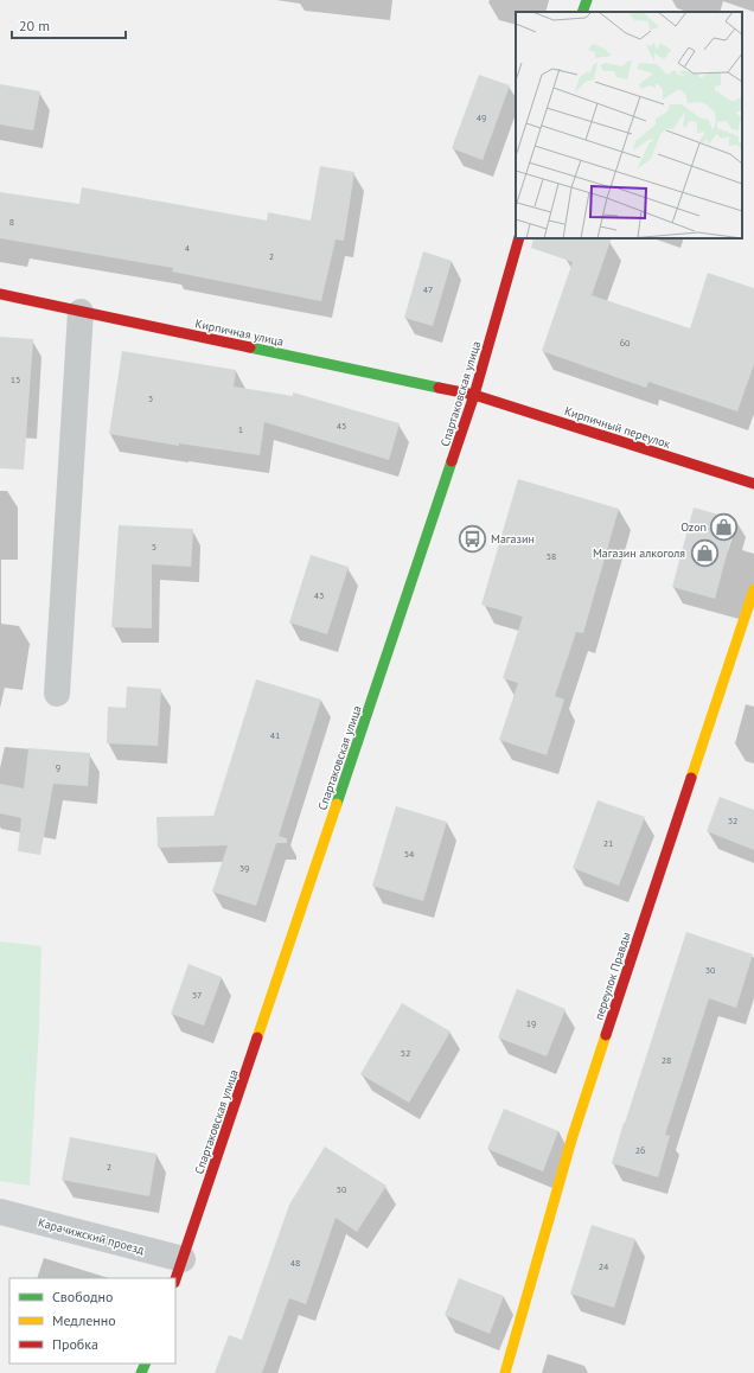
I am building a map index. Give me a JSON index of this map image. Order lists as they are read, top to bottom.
{
  "streets": {
    "street": [
      "Кирпичная улица",
      "Спартаковская улица",
      "Кирпичный переулок",
      "переулок Правды",
      "Карачижский проезд"
    ]
  },
  "crossings": [
    ["Кирпичная улица", "Спартаковская улица"],
    ["Кирпичная улица", "Кирпичный переулок"],
    ["Спартаковская улица", "Кирпичный переулок"],
    ["Спартаковская улица", "Карачижский проезд"]
  ],
  "places": {
    "shop": ["Ozon", "Магазин алкоголя"],
    "bus stop": ["Магазин"]
  },
  "house_numbers": [
    "49",
    "8",
    "4",
    "2",
    "47",
    "60",
    "15",
    "3",
    "45",
    "1",
    "5",
    "58",
    "43",
    "41",
    "9",
    "32",
    "21",
    "54",
    "39",
    "30",
    "37",
    "19",
    "52",
    "28",
    "26",
    "2",
    "50",
    "48",
    "24"
  ],
  "legend": ["Свободно", "Медленно", "Пробка"],
  "scale_bar": "20 m"
}
